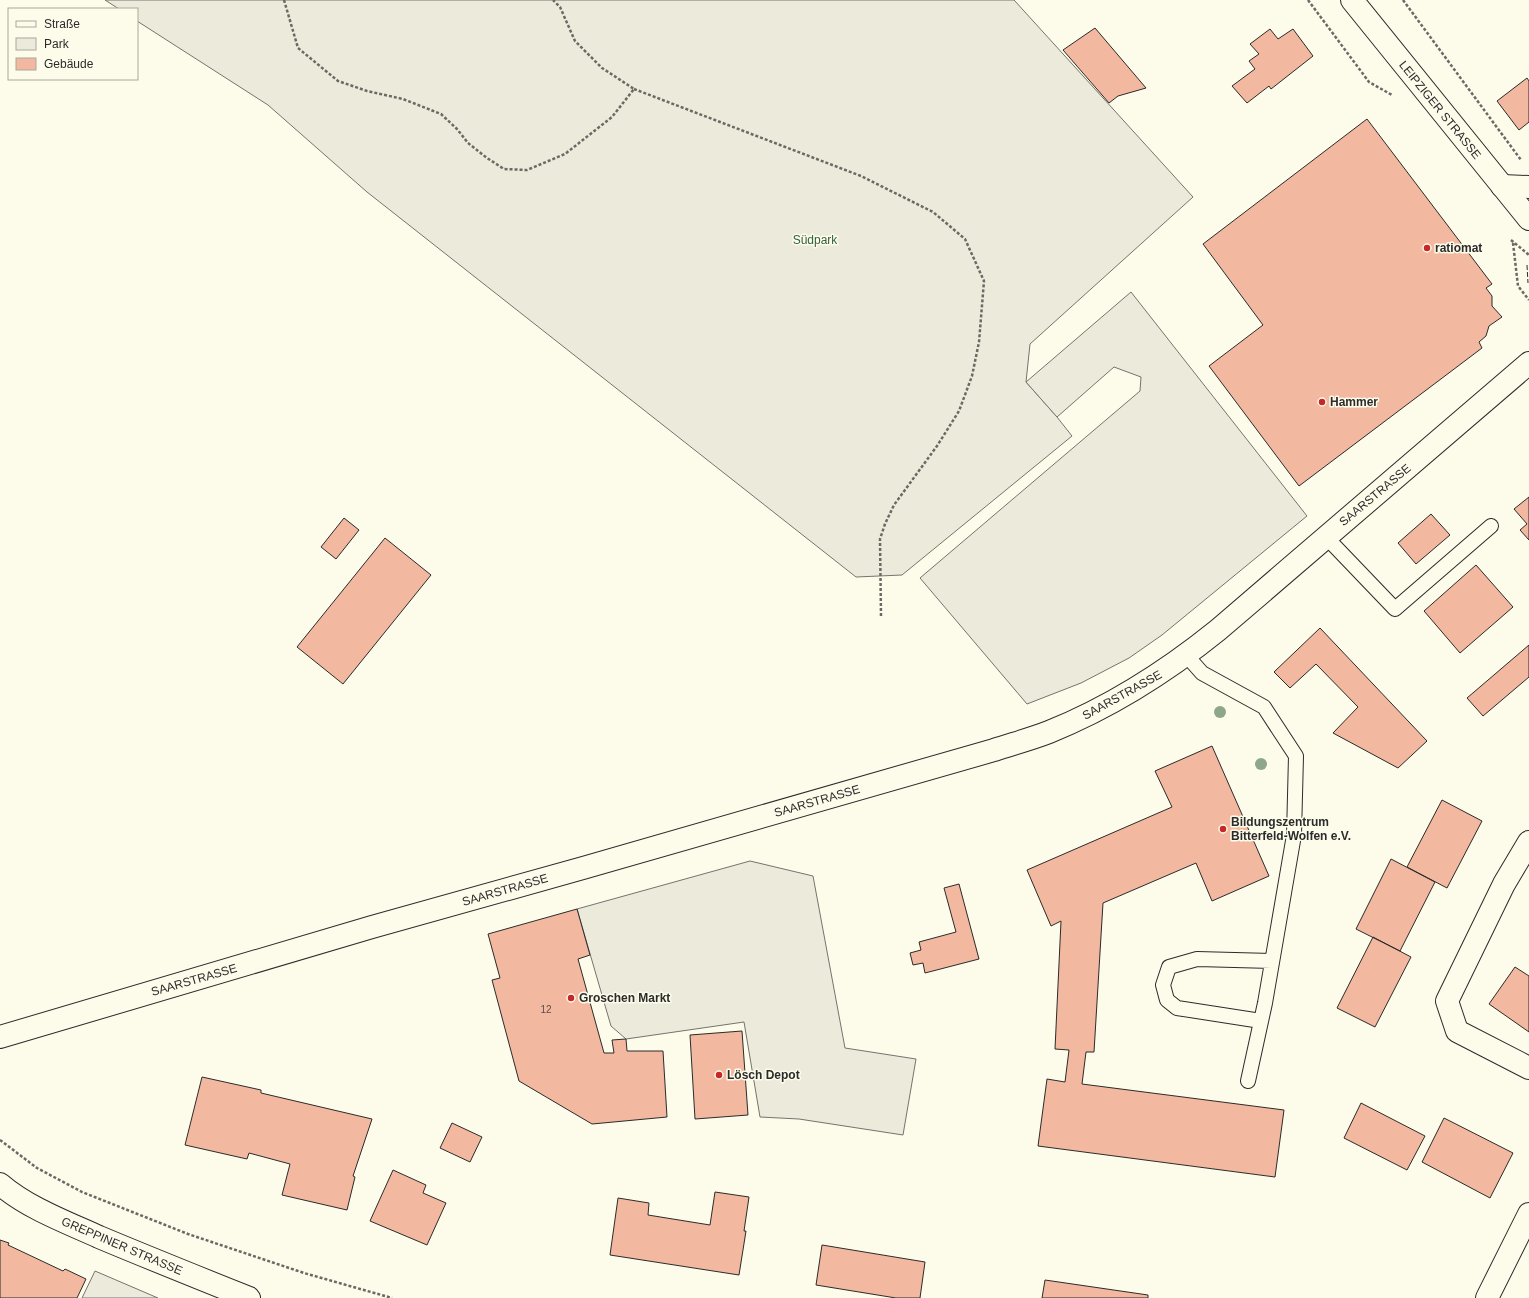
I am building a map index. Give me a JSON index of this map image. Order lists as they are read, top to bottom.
{
  "streets": {
    "street": ["LEIPZIGER STRASSE", "SAARSTRASSE", "GREPPINER STRASSE"]
  },
  "parks": ["Südpark"],
  "places": [
    "ratiomat",
    "Hammer",
    "Bildungszentrum Bitterfeld-Wolfen e.V.",
    "Groschen Markt",
    "Lösch Depot"
  ],
  "house_numbers": ["12"],
  "legend": ["Straße", "Park", "Gebäude"]
}
